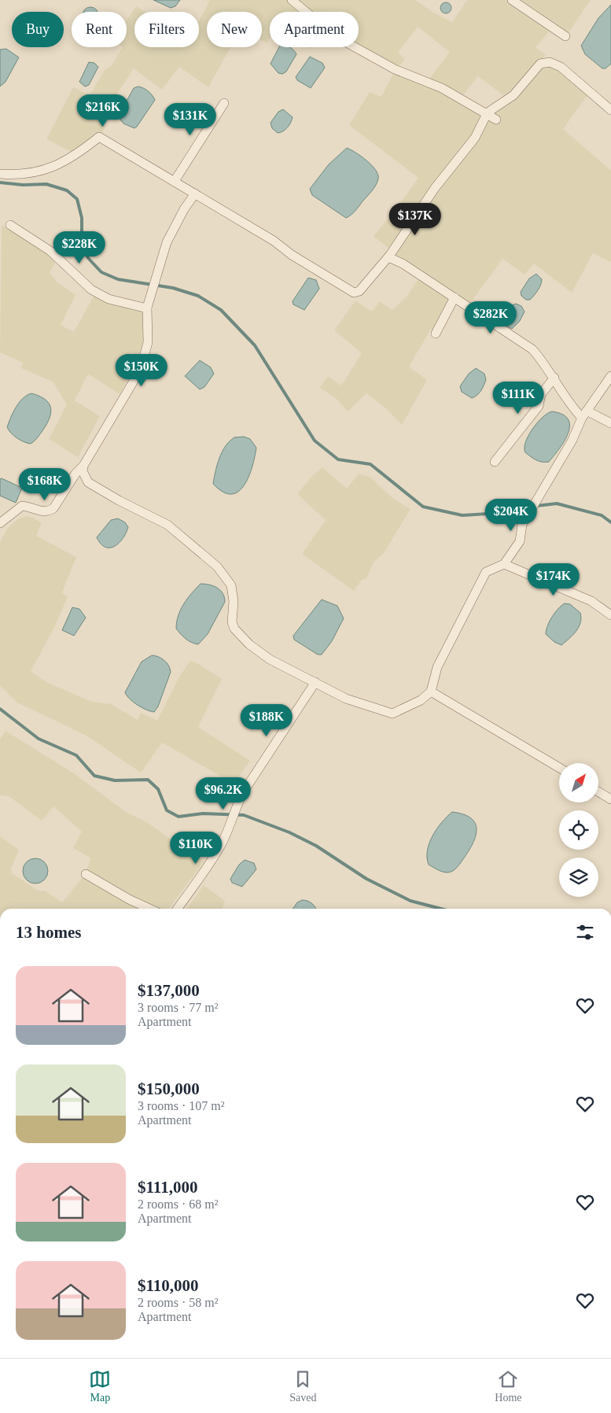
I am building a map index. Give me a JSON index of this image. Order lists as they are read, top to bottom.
{
  "north": "top right",
  "page": {
    "chip": [
      "Buy",
      "Rent",
      "Filters",
      "New",
      "Apartment"
    ],
    "price": [
      "$216K",
      "$131K",
      "$137K",
      "$228K",
      "$282K",
      "$150K",
      "$111K",
      "$168K",
      "$204K",
      "$174K",
      "$188K",
      "$96.2K",
      "$110K"
    ],
    "heading": "13 homes",
    "list": [
      {
        "name": "$137,000",
        "note": "3 rooms · 77 m² · Apartment"
      },
      {
        "name": "$150,000",
        "note": "3 rooms · 107 m² · Apartment"
      },
      {
        "name": "$111,000",
        "note": "2 rooms · 68 m² · Apartment"
      },
      {
        "name": "$110,000",
        "note": "2 rooms · 58 m² · Apartment"
      }
    ],
    "tabs": ["Map", "Saved", "Home"]
  }
}
